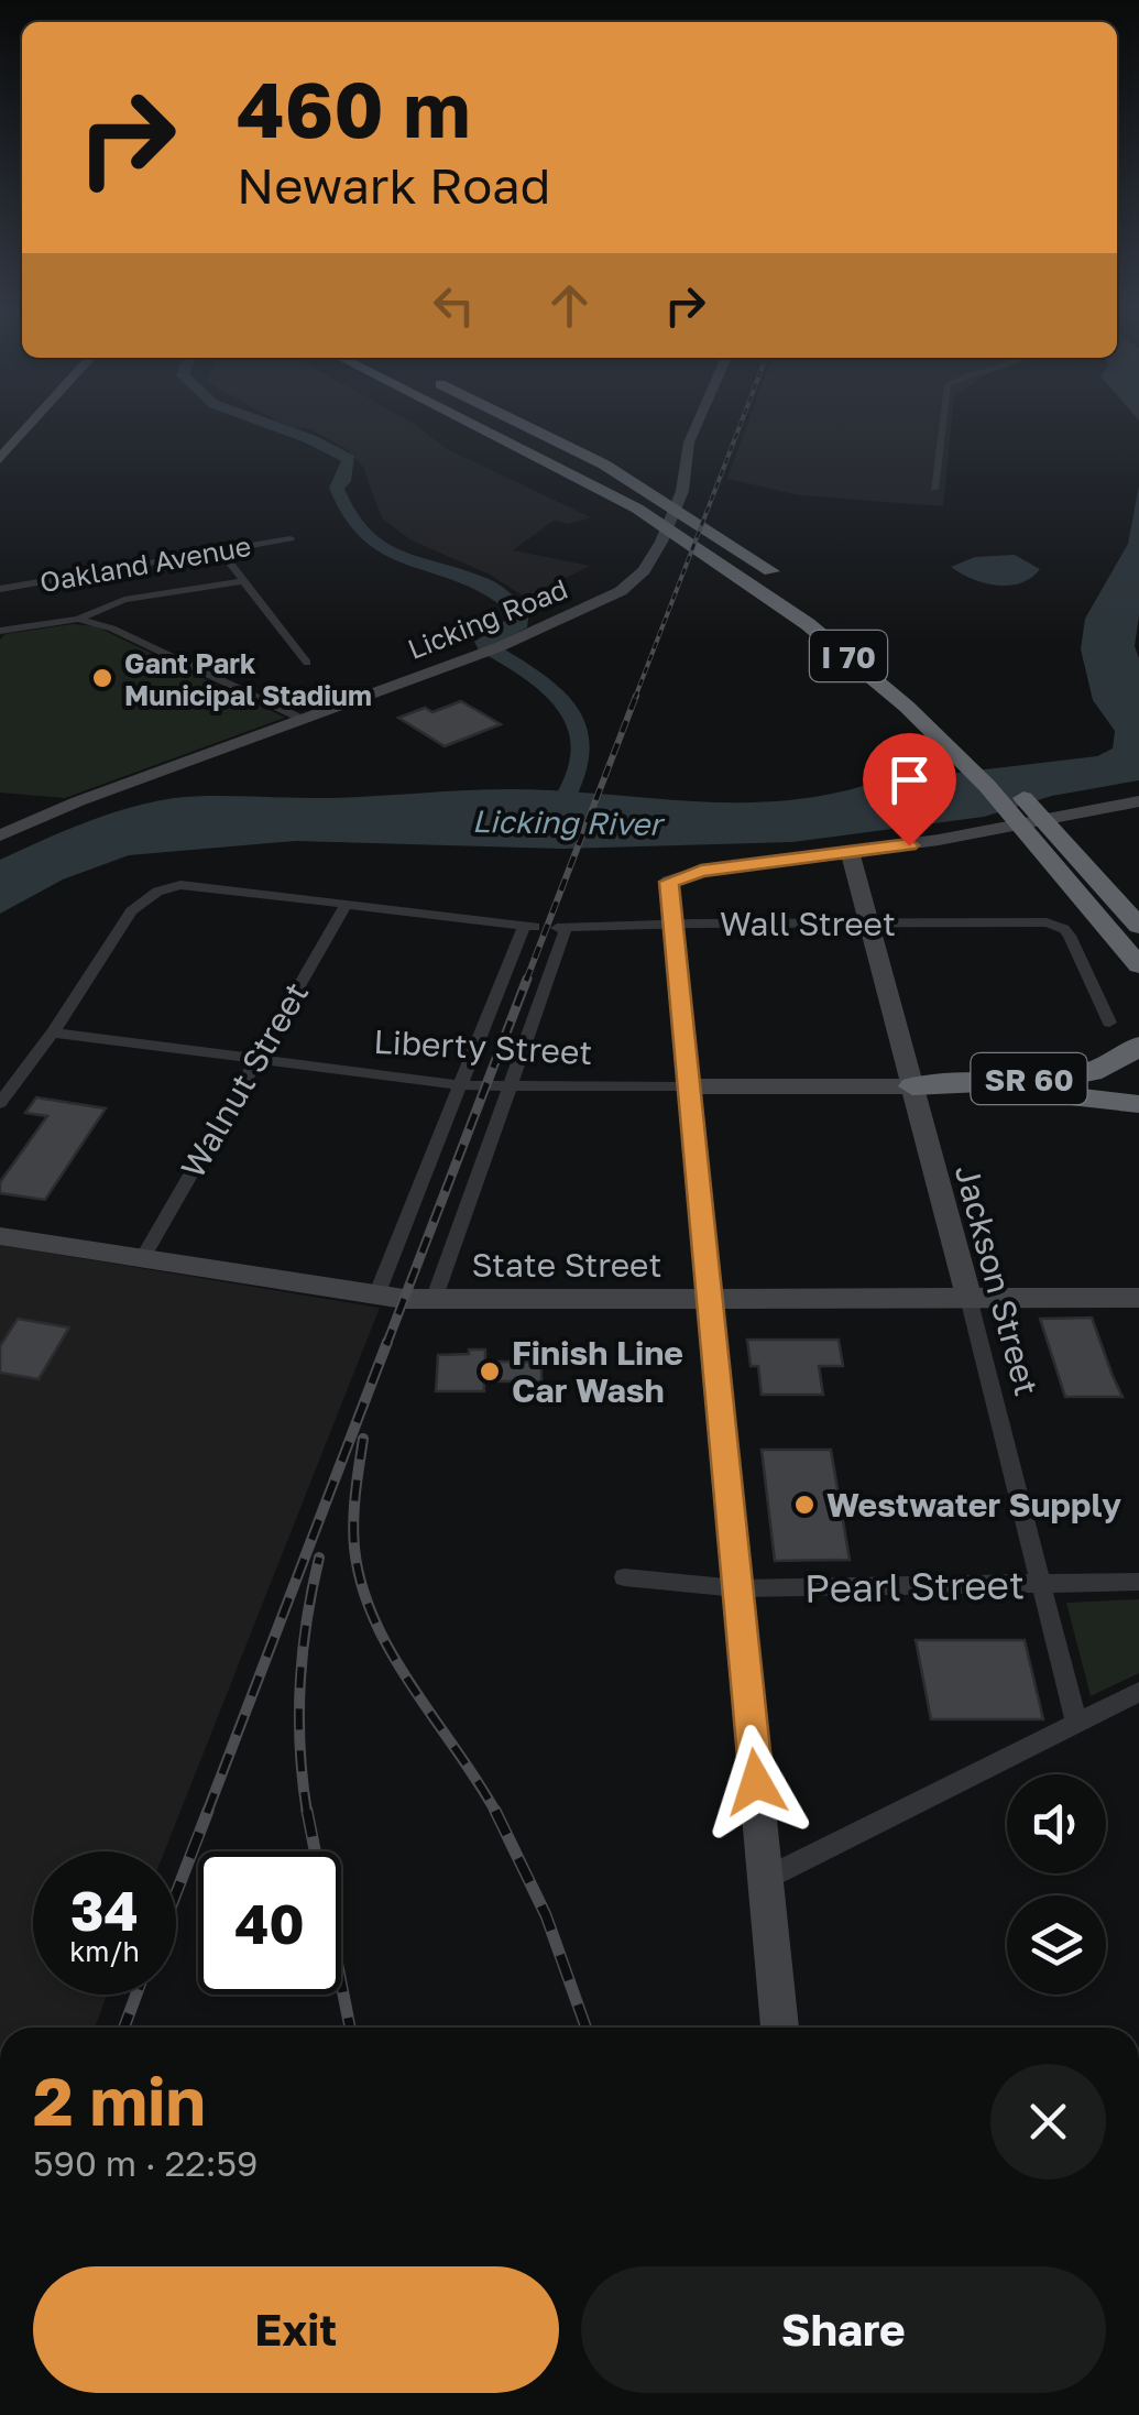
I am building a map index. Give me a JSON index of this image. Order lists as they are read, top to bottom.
{
  "streets": {
    "highway": ["I 70", "SR 60"],
    "street": [
      "Oakland Avenue",
      "Licking Road",
      "Wall Street",
      "Liberty Street",
      "Walnut Street",
      "State Street",
      "Jackson Street",
      "Pearl Street"
    ]
  },
  "crossings": [
    ["Wall Street", "Liberty Street"],
    ["Wall Street", "Jackson Street"],
    ["Liberty Street", "SR 60"],
    ["Liberty Street", "Walnut Street"],
    ["Liberty Street", "Jackson Street"],
    ["SR 60", "Jackson Street"],
    ["Walnut Street", "State Street"],
    ["State Street", "Jackson Street"],
    ["Jackson Street", "Pearl Street"]
  ],
  "water": ["Licking River"],
  "places": ["Gant Park Municipal Stadium", "Finish Line Car Wash", "Westwater Supply"],
  "page": {
    "turn": ["460 m", "Newark Road"],
    "speed": "34 km/h",
    "limit": "40",
    "heading": ["2 min", "590 m · 22:59"],
    "buttons": ["Exit", "Share"]
  }
}
